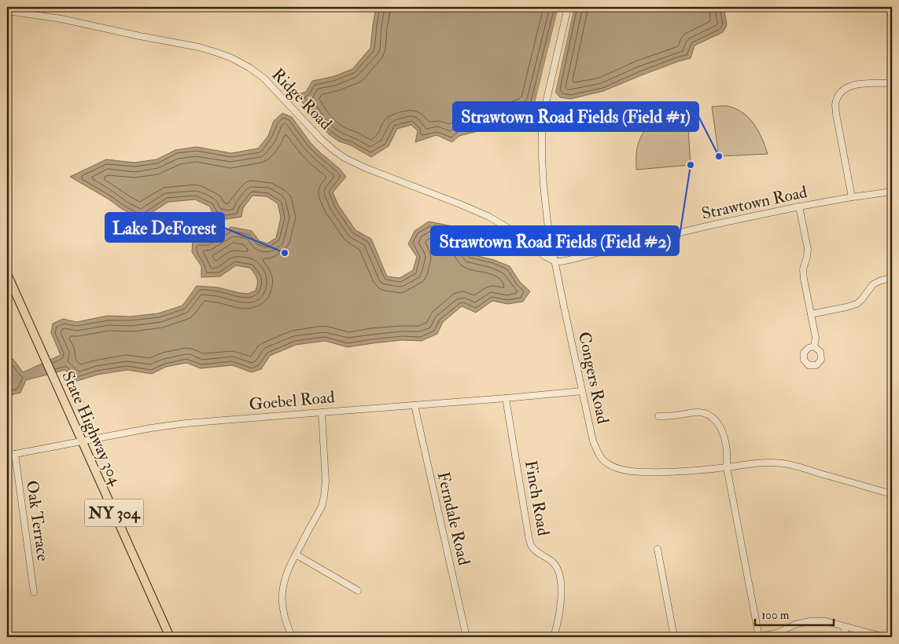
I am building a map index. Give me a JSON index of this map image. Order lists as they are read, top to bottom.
{
  "streets": {
    "main road": ["State Highway 304", "NY 304"],
    "street": [
      "Ridge Road",
      "Strawtown Road",
      "Congers Road",
      "Goebel Road",
      "Finch Road",
      "Ferndale Road",
      "Oak Terrace"
    ]
  },
  "crossings": [
    ["Ridge Road", "Strawtown Road"],
    ["Ridge Road", "Congers Road"],
    ["Strawtown Road", "Congers Road"],
    ["Congers Road", "Goebel Road"],
    ["Goebel Road", "State Highway 304"],
    ["Goebel Road", "Finch Road"],
    ["Goebel Road", "Ferndale Road"],
    ["Goebel Road", "Oak Terrace"]
  ],
  "places": ["Strawtown Road Fields (Field #1)", "Strawtown Road Fields (Field #2)", "Lake DeForest"],
  "scale_bar": "100 m"
}
